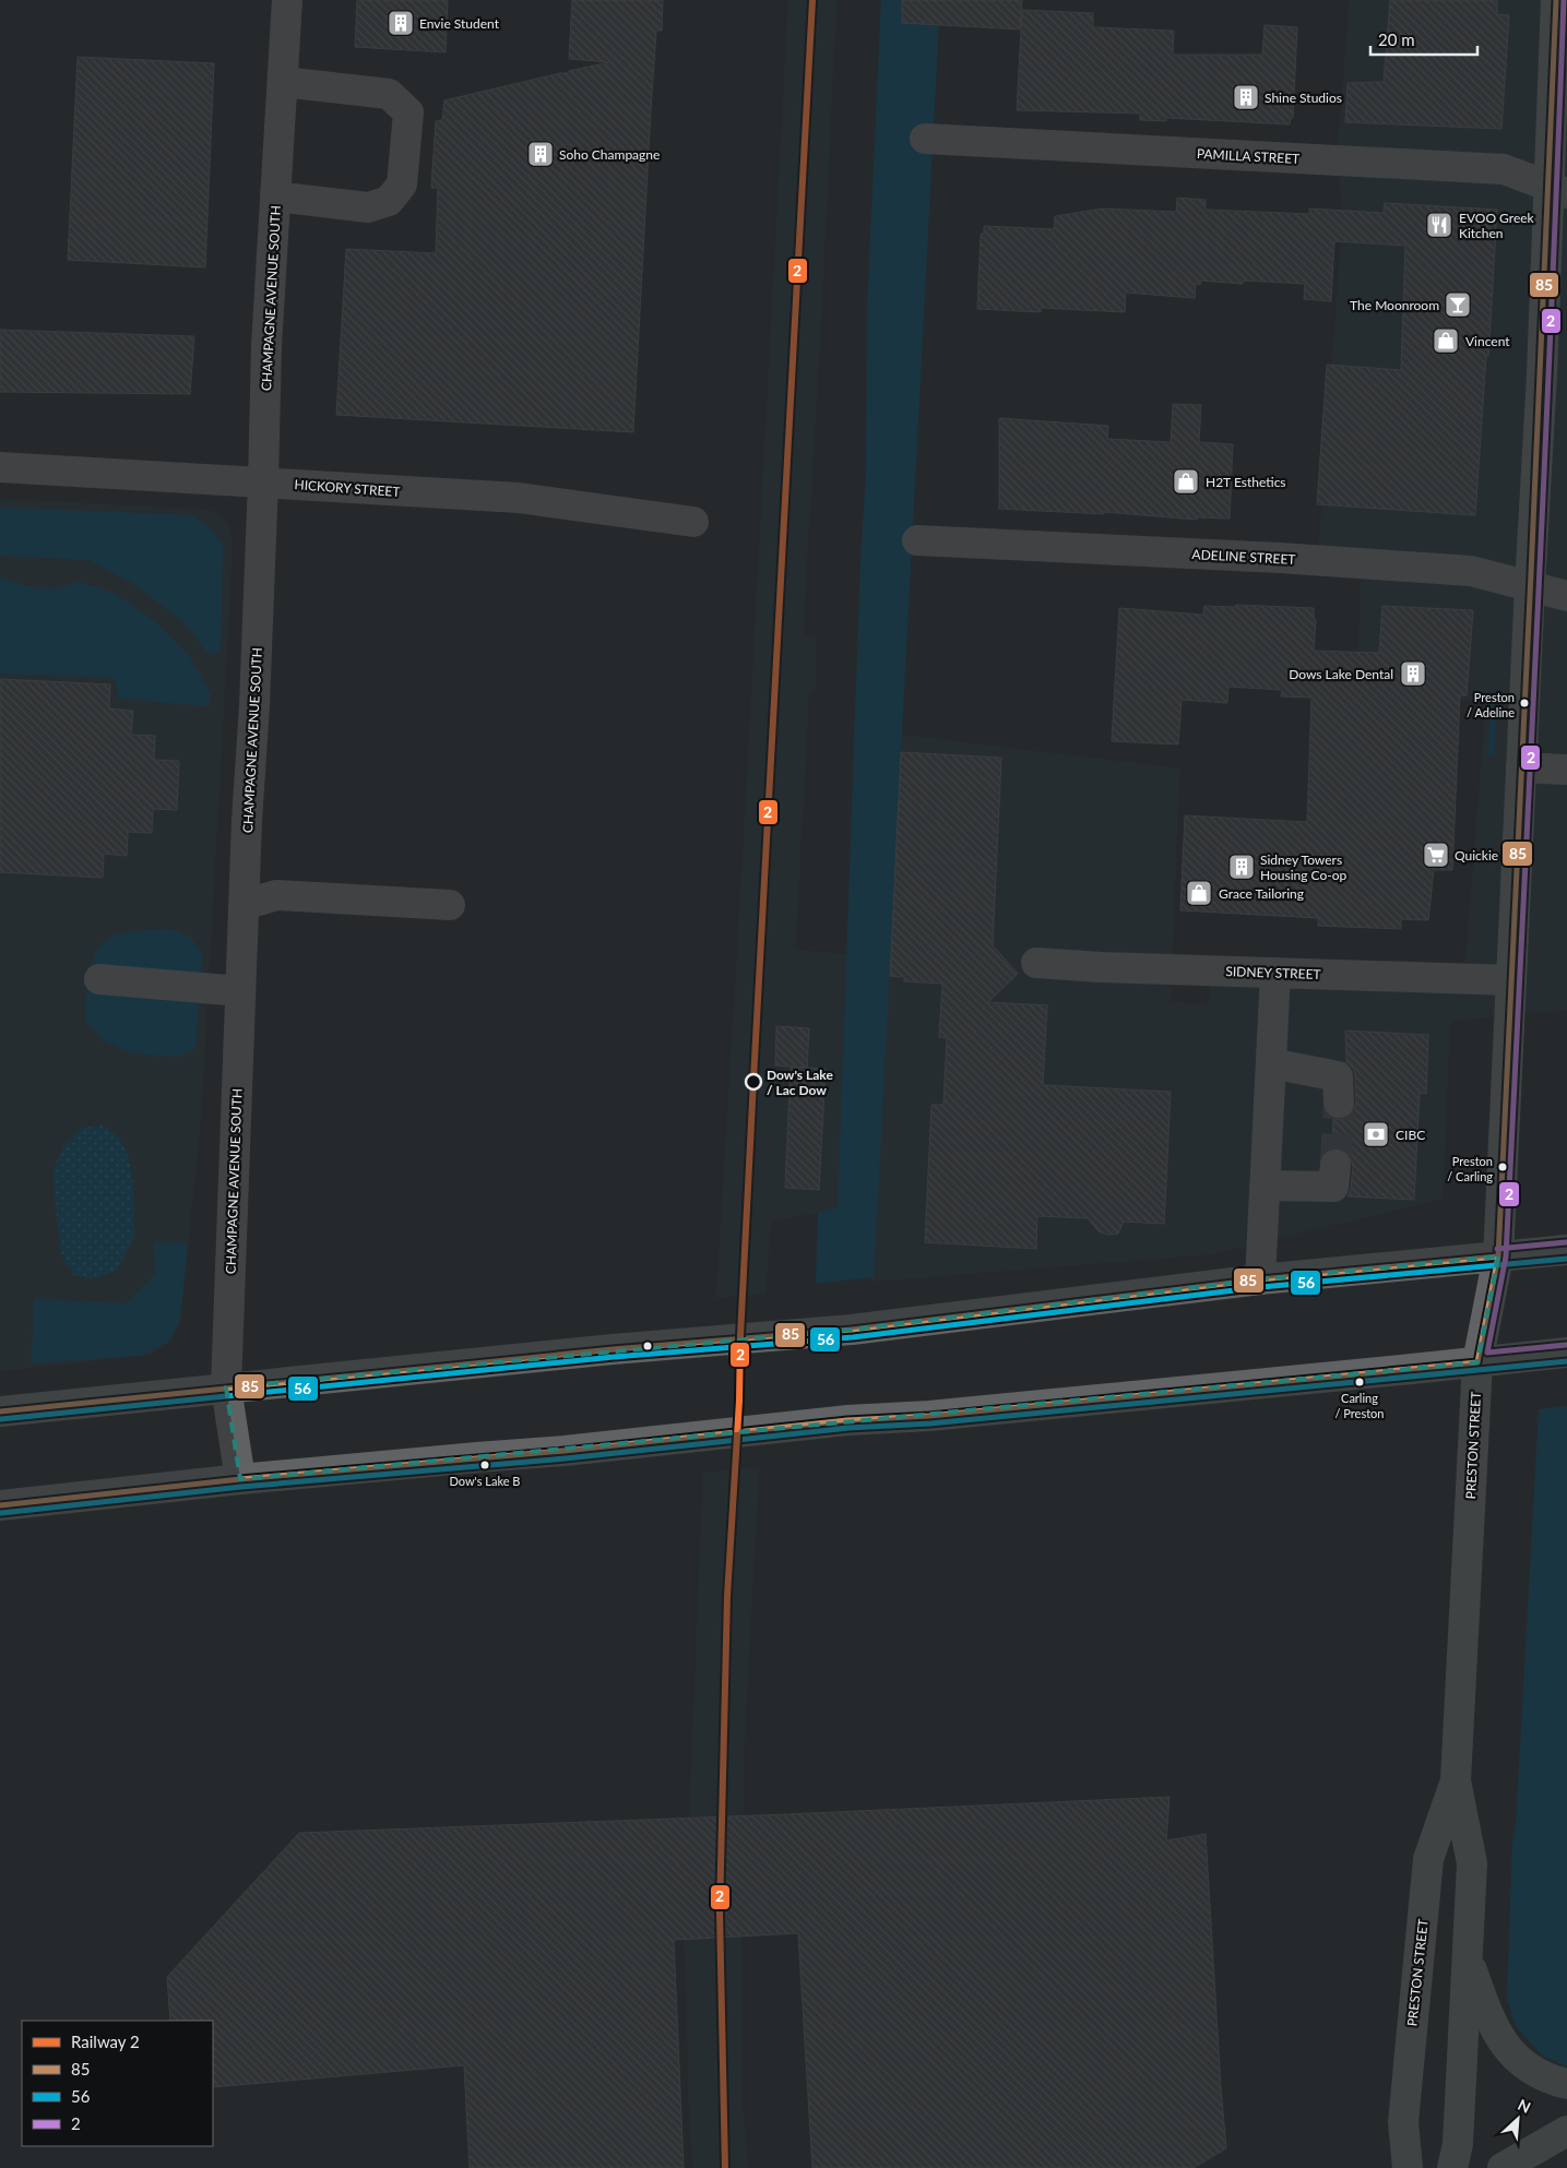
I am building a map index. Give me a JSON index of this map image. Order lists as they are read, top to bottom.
{
  "streets": {
    "main road": ["PRESTON STREET"],
    "street": [
      "PAMILLA STREET",
      "CHAMPAGNE AVENUE SOUTH",
      "HICKORY STREET",
      "ADELINE STREET",
      "SIDNEY STREET"
    ]
  },
  "crossings": [
    ["PAMILLA STREET", "PRESTON STREET"],
    ["CHAMPAGNE AVENUE SOUTH", "HICKORY STREET"],
    ["ADELINE STREET", "PRESTON STREET"],
    ["SIDNEY STREET", "PRESTON STREET"]
  ],
  "places": {
    "building": [
      "Envie Student",
      "Shine Studios",
      "Soho Champagne",
      "Dows Lake Dental",
      "Sidney Towers Housing Co-op"
    ],
    "restaurant": ["EVOO Greek Kitchen"],
    "bar": ["The Moonroom"],
    "shop": ["Vincent", "H2T Esthetics", "Grace Tailoring"],
    "other": [
      "Preston / Adeline",
      "Dow's Lake / Lac Dow",
      "Preston / Carling",
      "Carling / Preston",
      "Dow's Lake B"
    ],
    "supermarket": ["Quickie"],
    "bank": ["CIBC"]
  },
  "lines": [
    "rail line 2",
    "transit line 85",
    "transit line 2",
    "transit line 56"
  ],
  "legend": [
    "Railway 2",
    "85",
    "56",
    "2"
  ],
  "scale_bar": "20 m",
  "north": "top right"
}
